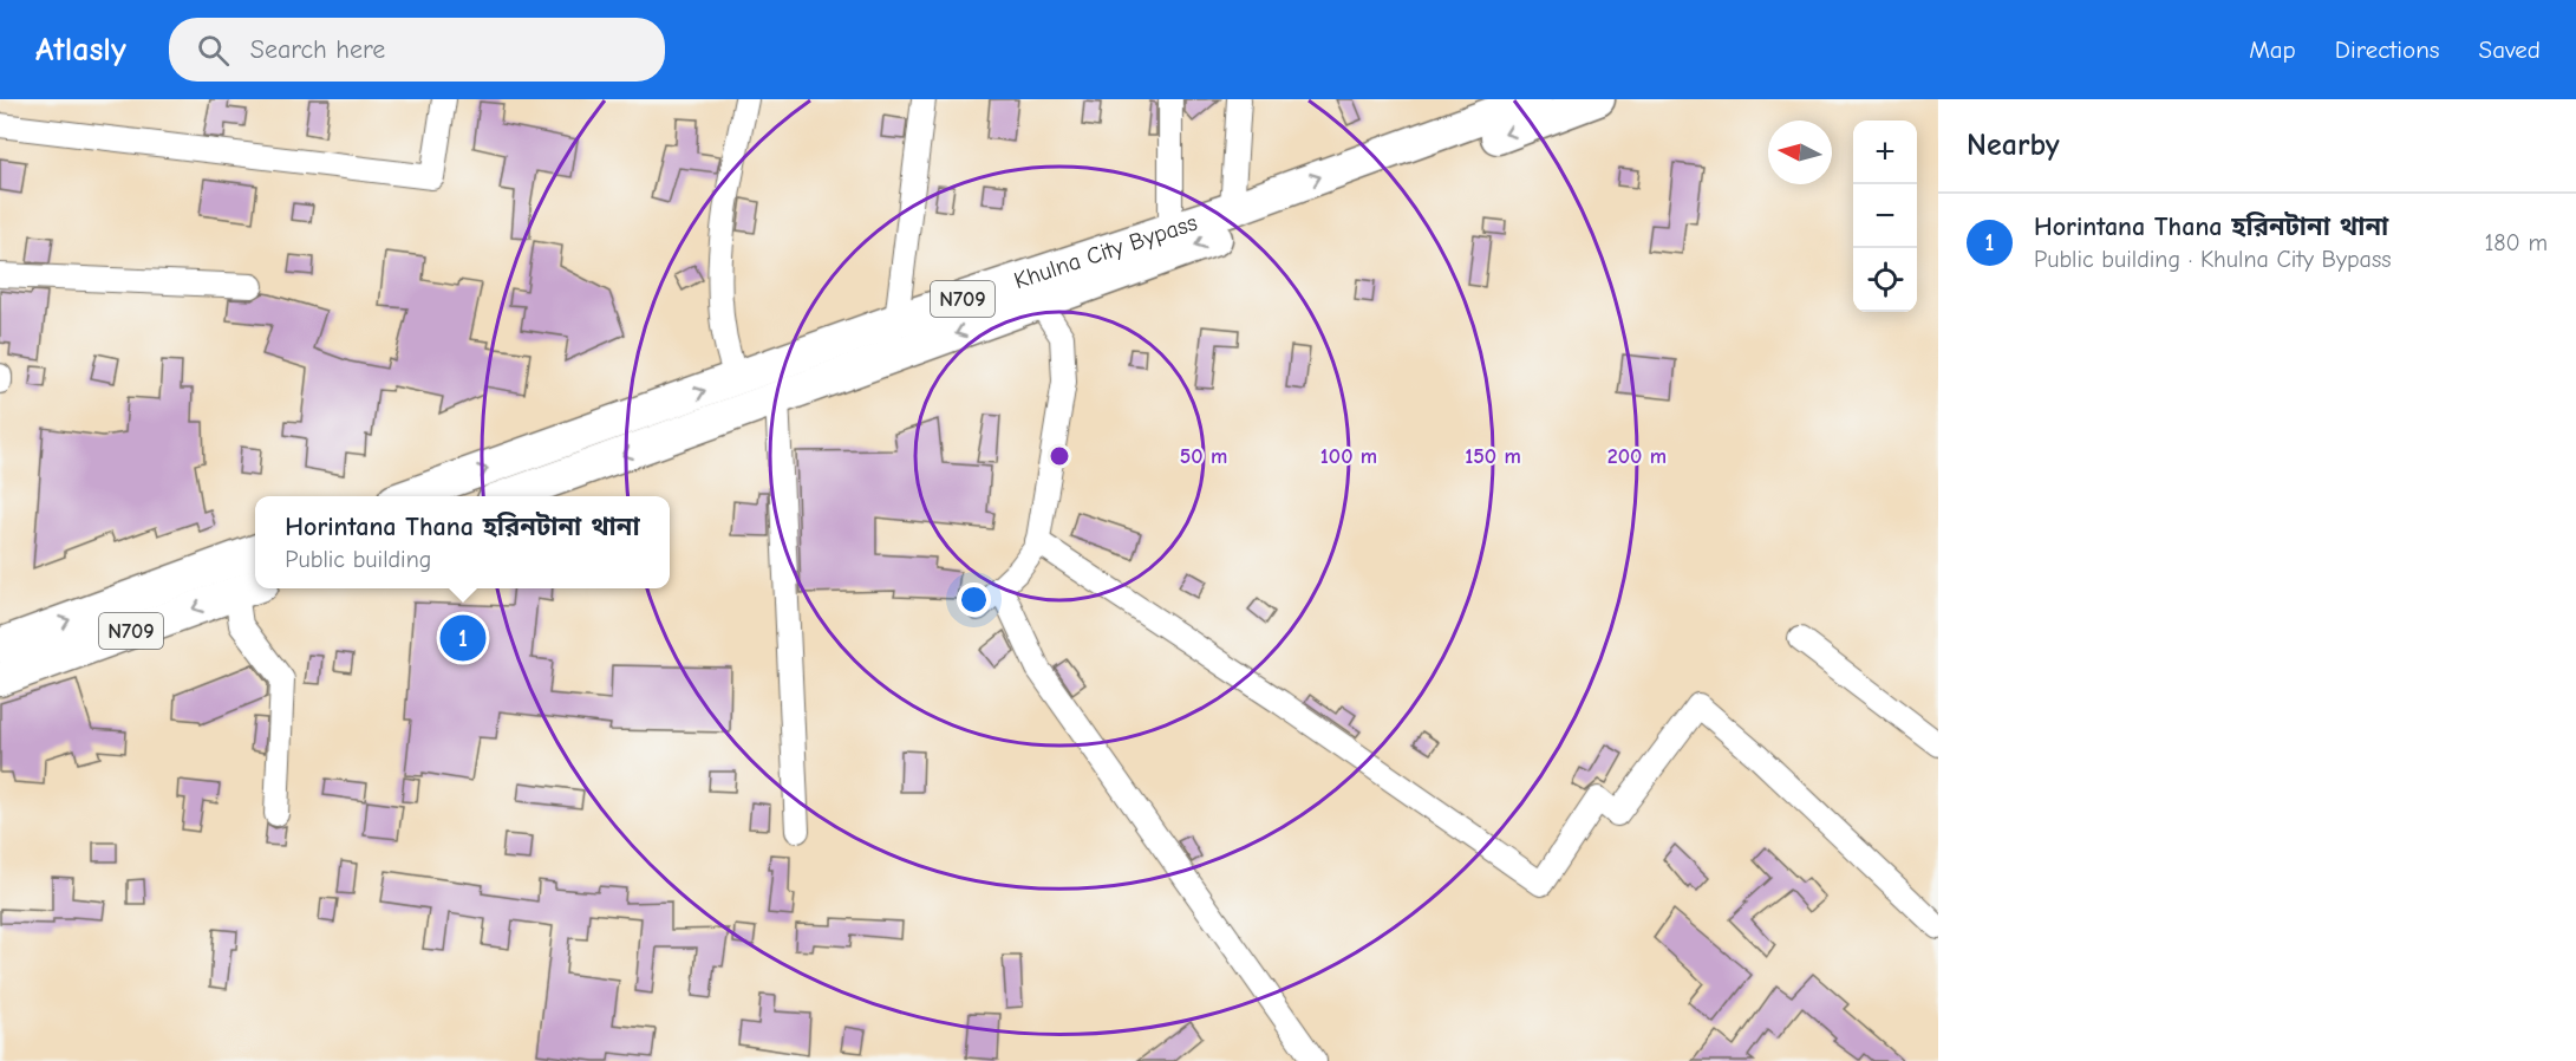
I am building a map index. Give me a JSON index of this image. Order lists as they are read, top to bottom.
{
  "streets": {
    "highway": ["Khulna City Bypass", "N709"]
  },
  "north": "left",
  "page": {
    "header": "Atlasly",
    "search": "Search here",
    "nav": ["Map", "Directions", "Saved"],
    "heading": "Nearby",
    "map_buttons": ["+", "−"],
    "list": [
      {
        "mark": "1",
        "name": "Horintana Thana হরিনটানা থানা",
        "note": "Public building · Khulna City Bypass",
        "value": "180 m"
      }
    ],
    "popup": ["Horintana Thana হরিনটানা থানা", "Public building"],
    "pins": "1"
  },
  "rings": [
    "50 m",
    "100 m",
    "150 m",
    "200 m"
  ]
}
